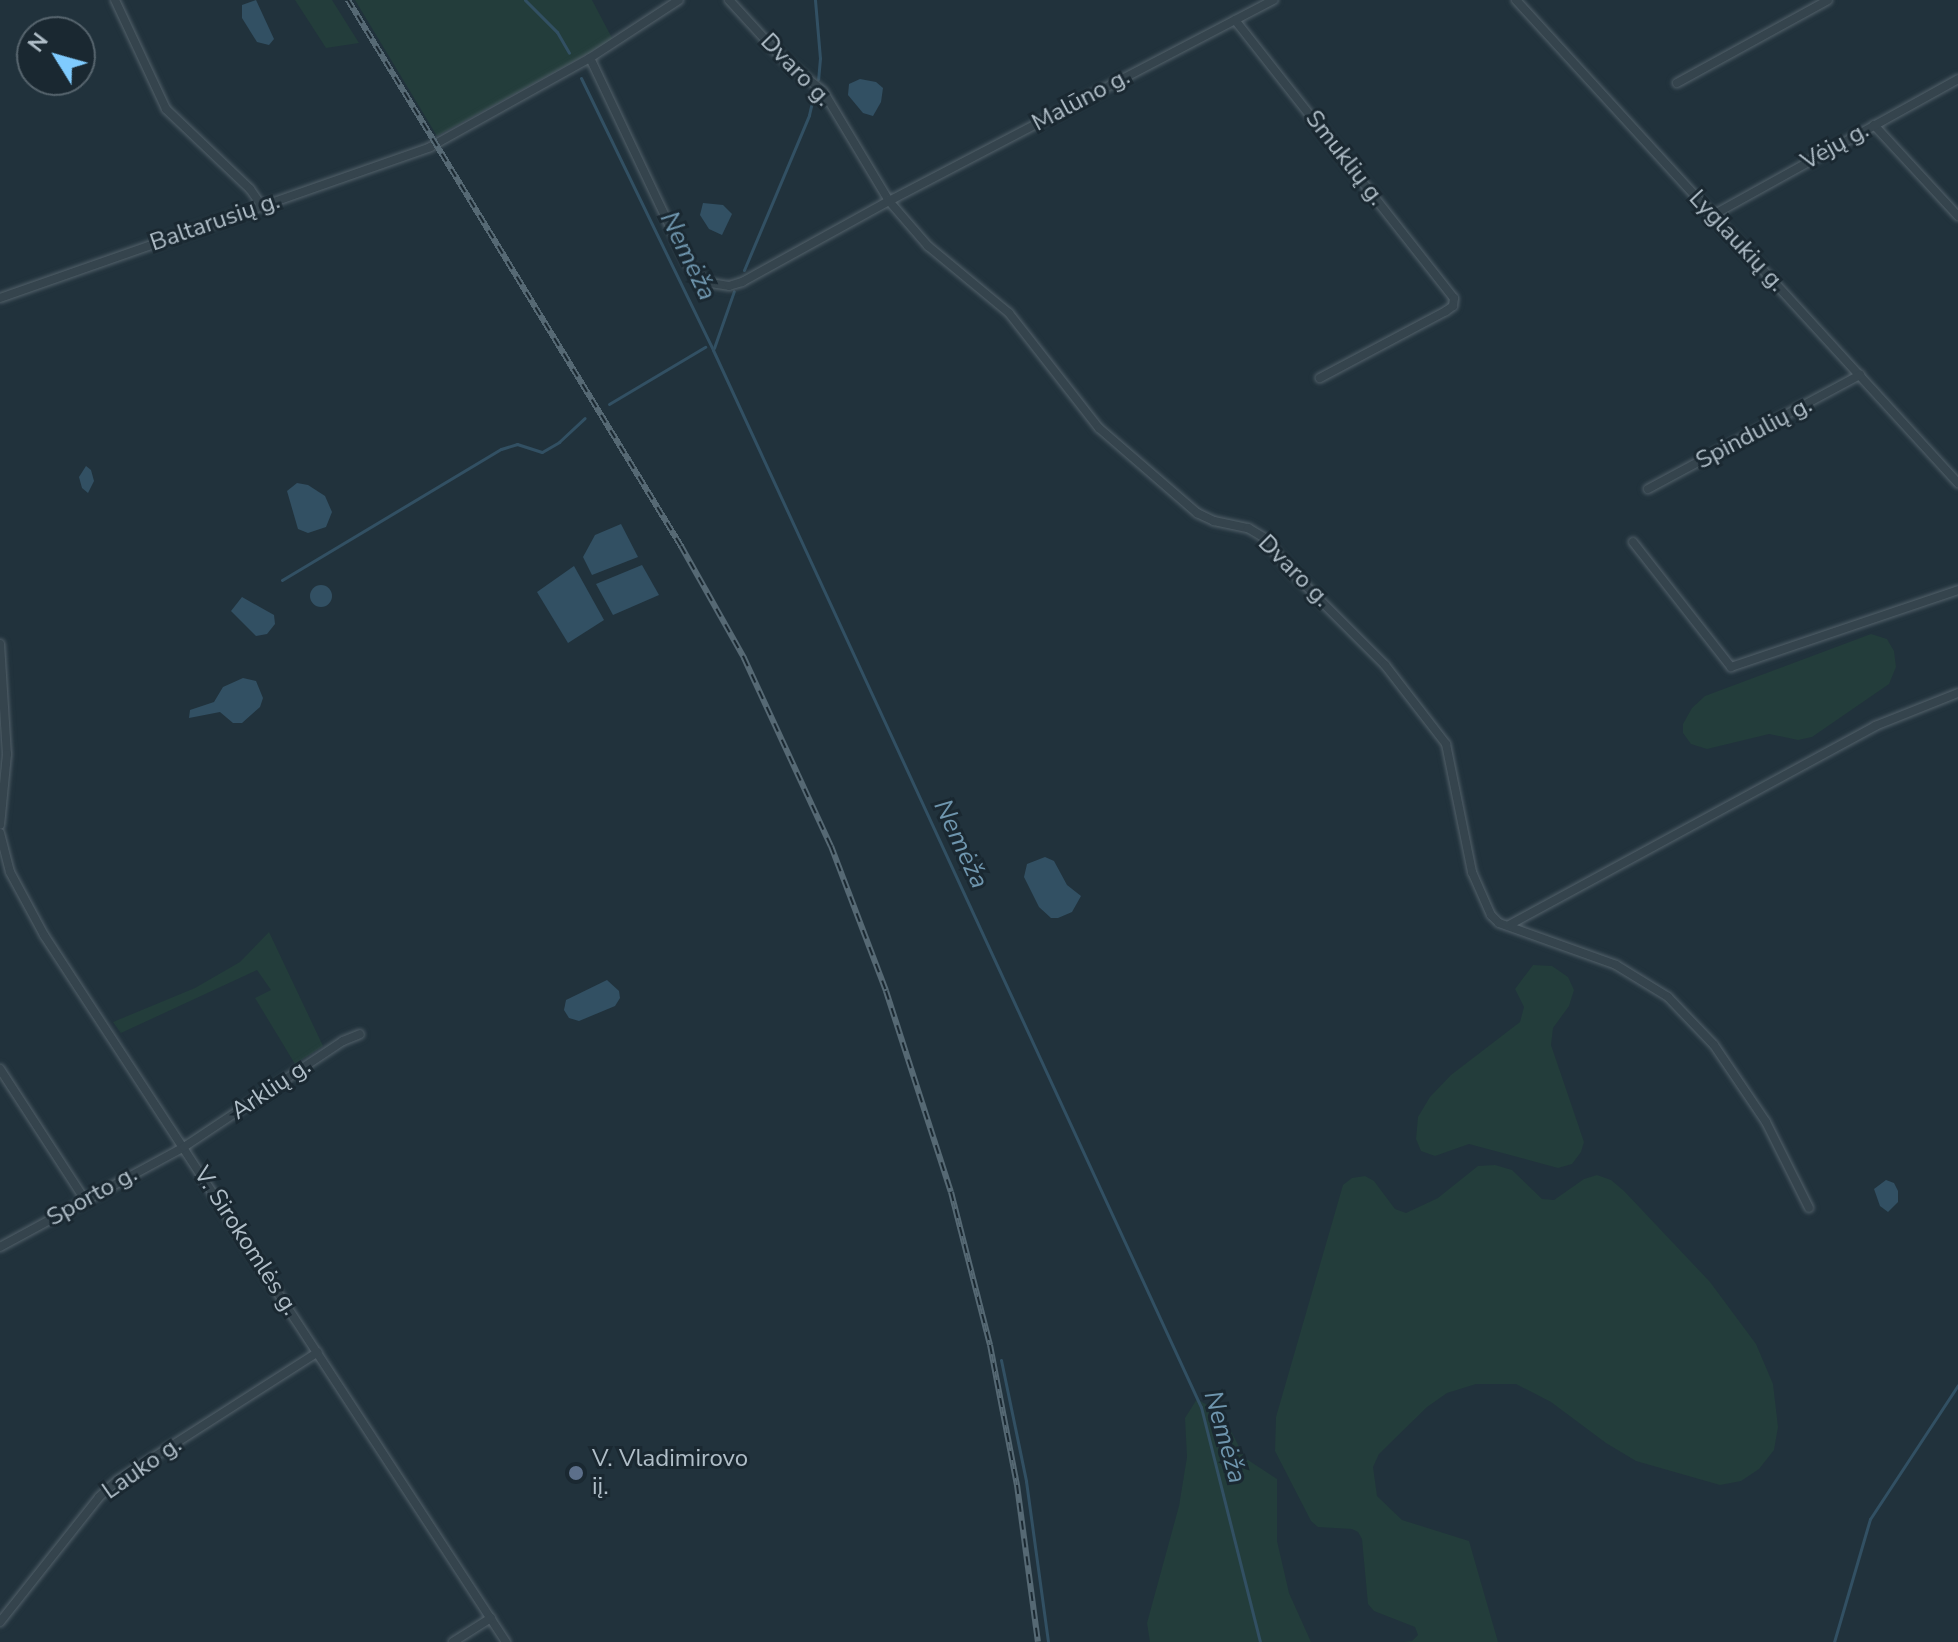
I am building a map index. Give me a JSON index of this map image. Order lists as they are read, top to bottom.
{
  "streets": {
    "street": [
      "Dvaro g.",
      "Malūno g.",
      "Vėjų g.",
      "Smuklių g.",
      "Baltarusių g.",
      "Lyglaukių g.",
      "Spindulių g.",
      "Arklių g.",
      "Sporto g.",
      "V. Sirokomlės g.",
      "Lauko g."
    ]
  },
  "crossings": [
    ["Dvaro g.", "Malūno g."],
    ["Malūno g.", "Smuklių g."],
    ["Malūno g.", "Baltarusių g."],
    ["Vėjų g.", "Lyglaukių g."],
    ["Lyglaukių g.", "Spindulių g."],
    ["Arklių g.", "Sporto g."],
    ["Arklių g.", "V. Sirokomlės g."],
    ["Sporto g.", "V. Sirokomlės g."],
    ["V. Sirokomlės g.", "Lauko g."]
  ],
  "water": ["Nemėža"],
  "places": ["V. Vladimirovo iį."],
  "north": "top left"
}
